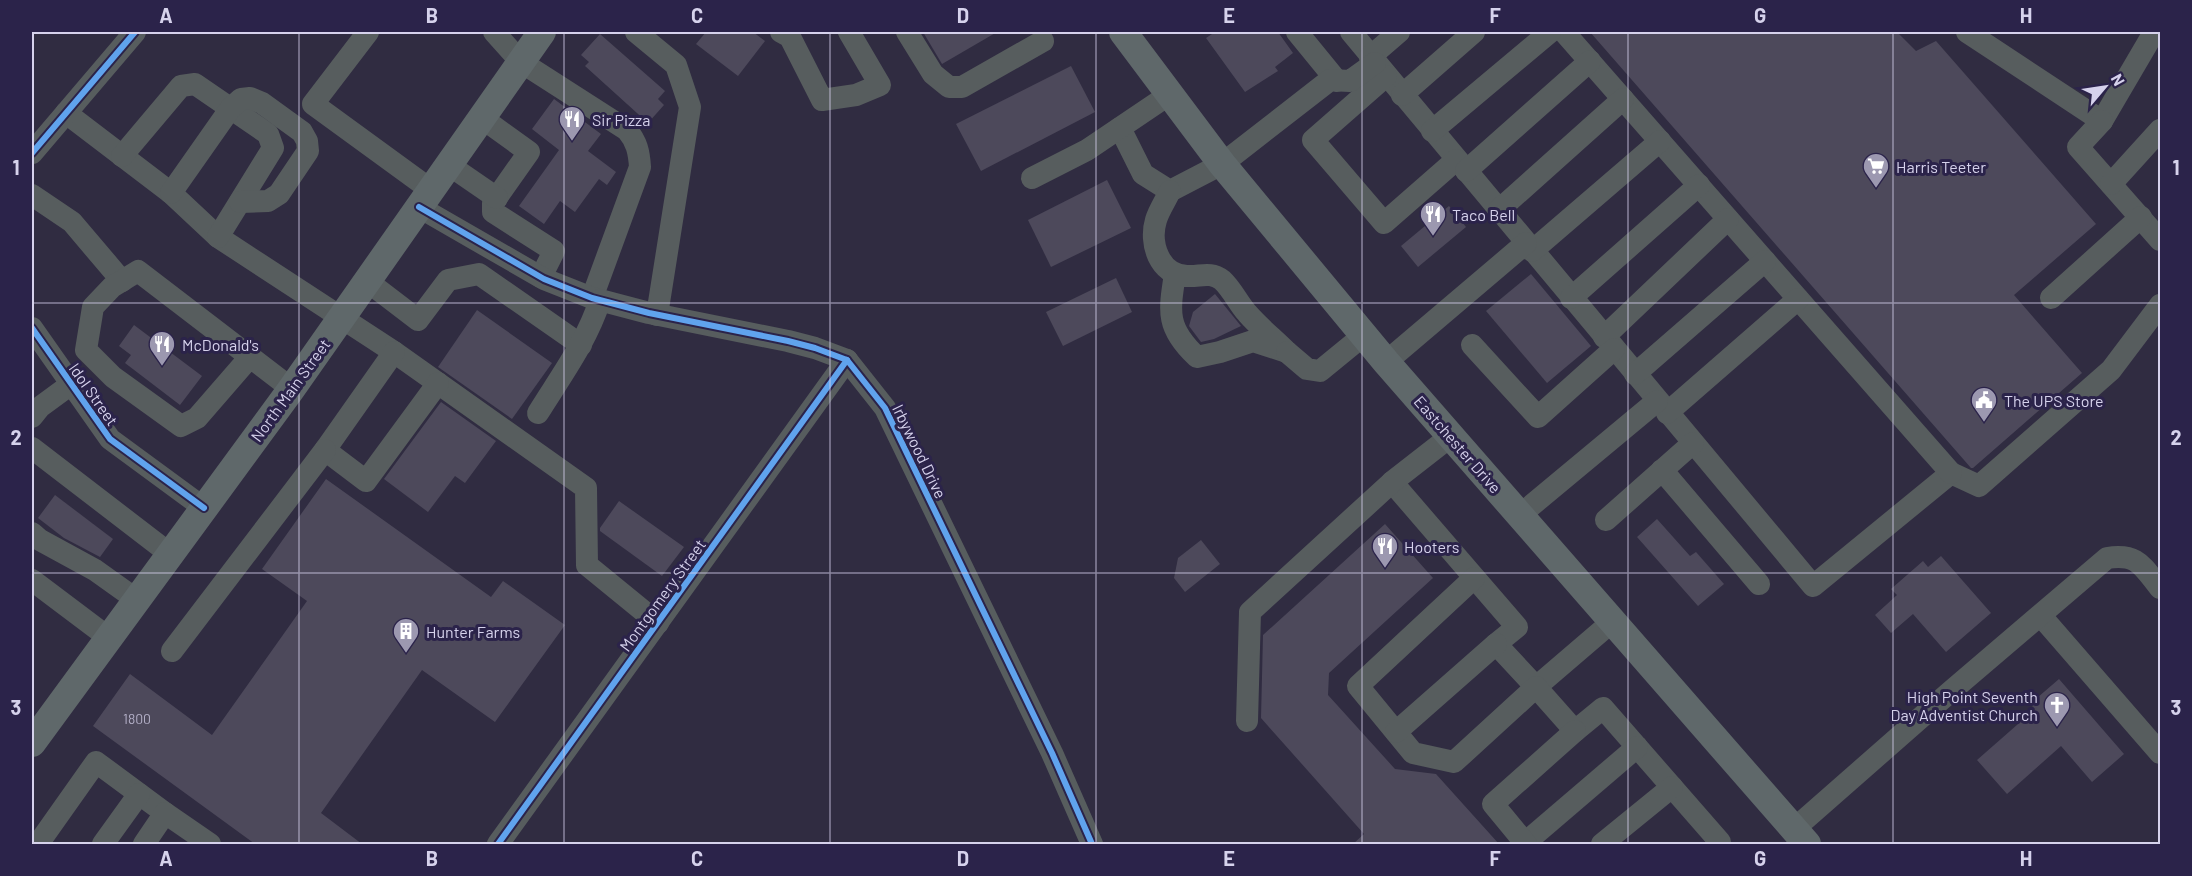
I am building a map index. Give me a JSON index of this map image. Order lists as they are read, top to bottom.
{
  "streets": {
    "main road": ["North Main Street", "Eastchester Drive"],
    "street": ["Idol Street", "Irbywood Drive", "Montgomery Street"]
  },
  "crossings": [
    ["North Main Street", "Idol Street"],
    ["Irbywood Drive", "Montgomery Street"]
  ],
  "places": {
    "restaurant": [
      "Sir Pizza",
      "Taco Bell",
      "McDonald's",
      "Hooters"
    ],
    "supermarket": ["Harris Teeter"],
    "public building": ["The UPS Store"],
    "building": ["Hunter Farms"],
    "church": ["High Point Seventh Day Adventist Church"]
  },
  "house_numbers": ["1800"],
  "north": "top right",
  "grid": {
    "columns": [
      "A",
      "B",
      "C",
      "D",
      "E",
      "F",
      "G",
      "H"
    ],
    "rows": ["1", "2", "3"]
  }
}
